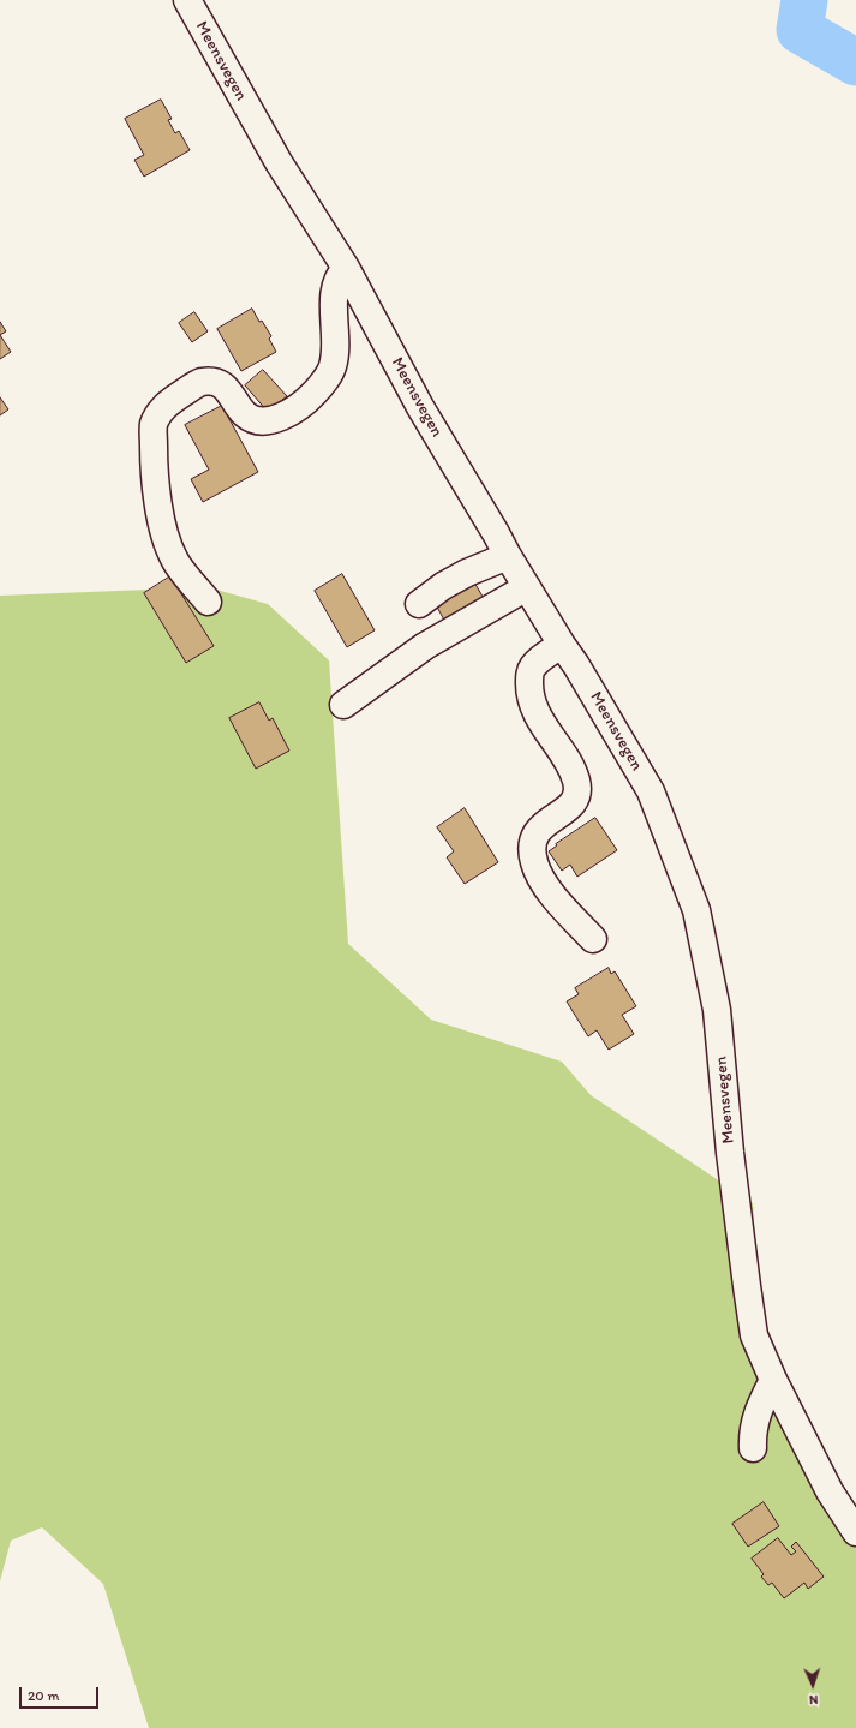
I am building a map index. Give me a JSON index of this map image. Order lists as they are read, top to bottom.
{
  "streets": {
    "street": ["Meensvegen"]
  },
  "scale_bar": "20 m",
  "north": "bottom"
}
